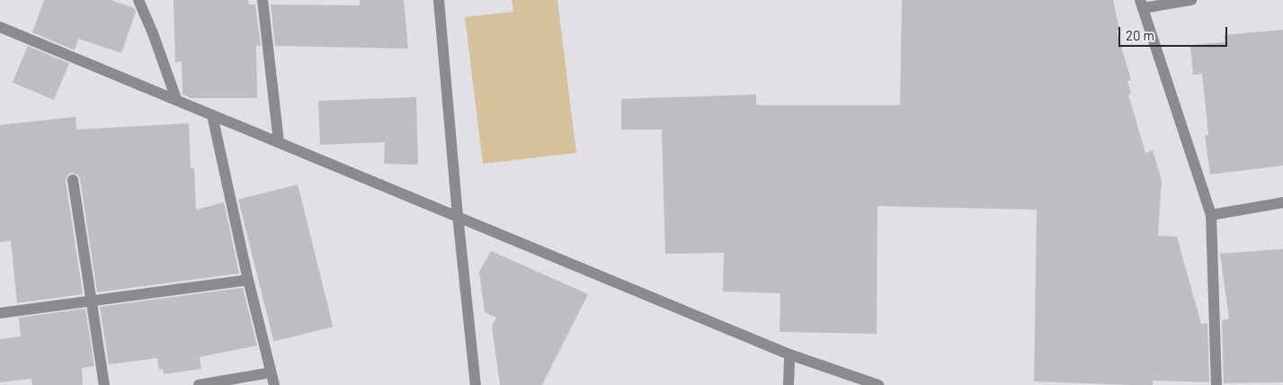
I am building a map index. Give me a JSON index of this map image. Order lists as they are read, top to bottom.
{
  "scale_bar": "20 m"
}
